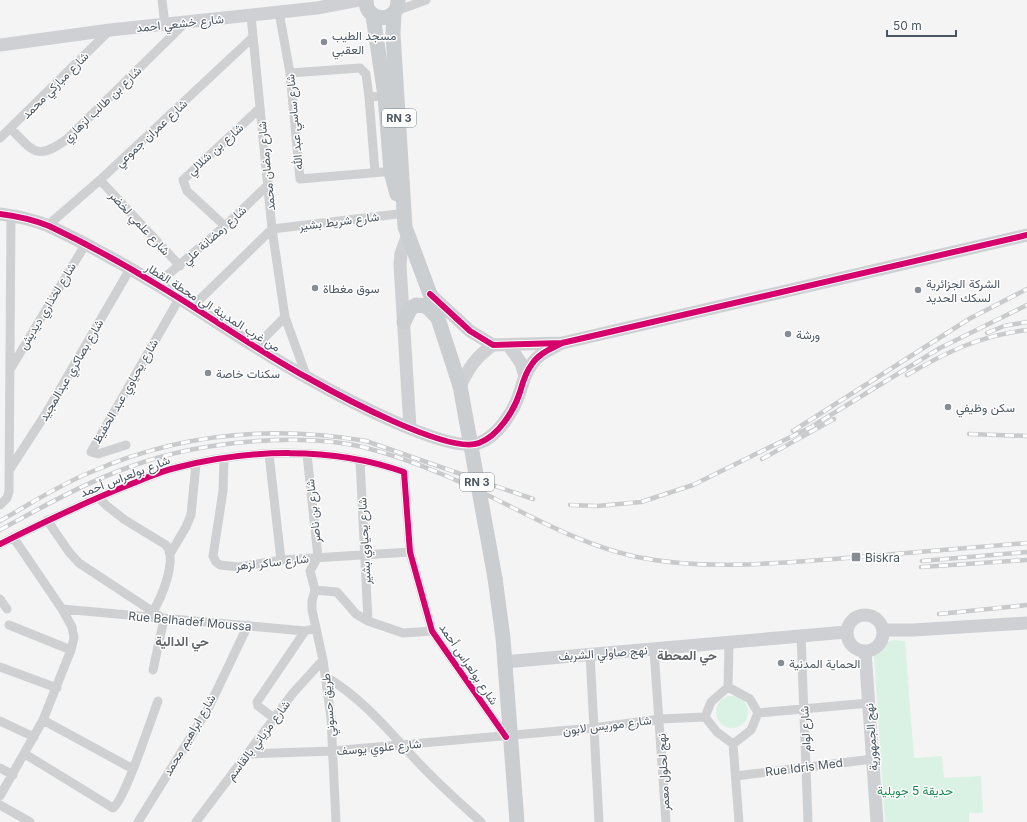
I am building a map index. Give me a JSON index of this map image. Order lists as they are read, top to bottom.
{
  "streets": {
    "main road": ["RN 3"],
    "street": [
      "شارع خشعي احمد",
      "شارع مباركي محمد",
      "شارع بن طالب لزهاري",
      "شارع ساسي عبد الله",
      "شارع عمران جموعي",
      "شارع بن شلالي",
      "شارع رمضان محمد",
      "شارع شريط بشير",
      "شارع علمي لخضر",
      "شارع رمضانة علي",
      "شارع لخذاري ديديش",
      "من غرب المدينة الى محطة القطار",
      "شارع بصاكري عبدالمجيد",
      "شارع يحياوي عبد الحفيظ",
      "شارع بولعراس أحمد",
      "شارع بن ناصر",
      "شارع يحياوي بشير",
      "شارع ساكر لزهر",
      "Rue Belhadef Moussa",
      "نهج صاولي الشربف",
      "طريق حسوني",
      "شارع موريس لابون",
      "شارع لوام",
      "شارع ابراهيم محمد",
      "نهج الجمهورية",
      "شارع مزياني بالقاسم",
      "شارع علوي يوسف",
      "Rue Idris Med",
      "نهج لحلول معمر"
    ]
  },
  "crossings": [
    ["شارع خشعي احمد", "شارع مباركي محمد"],
    ["شارع خشعي احمد", "شارع بن طالب لزهاري"],
    ["شارع خشعي احمد", "شارع ساسي عبد الله"],
    ["شارع خشعي احمد", "شارع رمضان محمد"],
    ["شارع مباركي محمد", "شارع بن طالب لزهاري"],
    ["RN 3", "شارع ساسي عبد الله"],
    ["RN 3", "شارع شريط بشير"],
    ["RN 3", "شارع بولعراس أحمد"],
    ["RN 3", "نهج صاولي الشربف"],
    ["RN 3", "شارع موريس لابون"],
    ["RN 3", "شارع علوي يوسف"],
    ["شارع عمران جموعي", "شارع رمضان محمد"],
    ["شارع عمران جموعي", "شارع علمي لخضر"],
    ["شارع عمران جموعي", "من غرب المدينة الى محطة القطار"],
    ["شارع بن شلالي", "شارع رمضان محمد"],
    ["شارع بن شلالي", "شارع رمضانة علي"],
    ["شارع رمضان محمد", "شارع شريط بشير"],
    ["شارع رمضان محمد", "شارع رمضانة علي"],
    ["شارع رمضان محمد", "من غرب المدينة الى محطة القطار"],
    ["شارع علمي لخضر", "شارع رمضانة علي"],
    ["شارع رمضانة علي", "من غرب المدينة الى محطة القطار"],
    ["شارع لخذاري ديديش", "من غرب المدينة الى محطة القطار"],
    ["من غرب المدينة الى محطة القطار", "شارع بصاكري عبدالمجيد"],
    ["من غرب المدينة الى محطة القطار", "شارع يحياوي عبد الحفيظ"],
    ["شارع بولعراس أحمد", "شارع بن ناصر"],
    ["شارع بولعراس أحمد", "شارع يحياوي بشير"],
    ["شارع بولعراس أحمد", "شارع ساكر لزهر"],
    ["شارع بولعراس أحمد", "شارع موريس لابون"],
    ["شارع بولعراس أحمد", "شارع علوي يوسف"],
    ["شارع بن ناصر", "شارع ساكر لزهر"],
    ["شارع بن ناصر", "طريق حسوني"],
    ["شارع يحياوي بشير", "شارع ساكر لزهر"],
    ["Rue Belhadef Moussa", "طريق حسوني"],
    ["Rue Belhadef Moussa", "شارع ابراهيم محمد"],
    ["نهج صاولي الشربف", "شارع لوام"],
    ["نهج صاولي الشربف", "نهج الجمهورية"],
    ["نهج صاولي الشربف", "نهج لحلول معمر"],
    ["طريق حسوني", "شارع مزياني بالقاسم"],
    ["طريق حسوني", "شارع علوي يوسف"],
    ["شارع موريس لابون", "شارع علوي يوسف"],
    ["شارع موريس لابون", "نهج لحلول معمر"],
    ["شارع لوام", "Rue Idris Med"],
    ["نهج الجمهورية", "Rue Idris Med"],
    ["شارع مزياني بالقاسم", "شارع علوي يوسف"]
  ],
  "districts": ["حي الدالية", "حي المحطة"],
  "parks": ["حديقة 5 جويلية"],
  "places": {
    "other": [
      "مسجد الطيب العقبي",
      "سوق مغطاة",
      "الشركة الجزائرية لسكك الحديد",
      "ورشة",
      "سكنات خاصة",
      "سكن وظيفي",
      "الحماية المدنية"
    ],
    "transit": ["Biskra"]
  },
  "scale_bar": "50 m"
}
